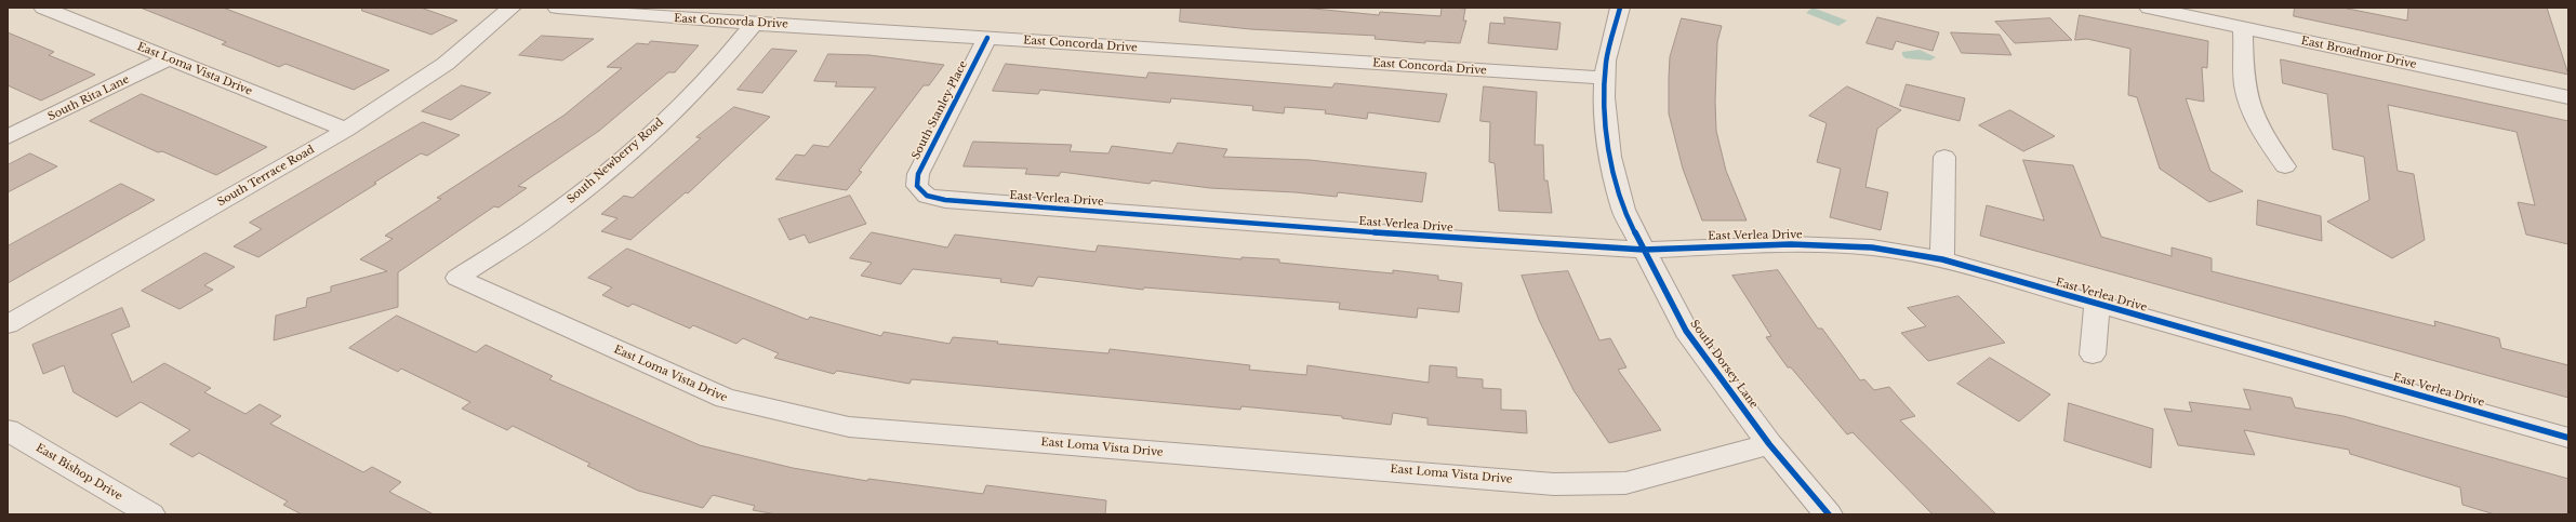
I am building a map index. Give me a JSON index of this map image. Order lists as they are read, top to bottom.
{
  "streets": {
    "street": [
      "East Concorda Drive",
      "East Broadmor Drive",
      "East Loma Vista Drive",
      "South Rita Lane",
      "South Stanley Place",
      "South Newberry Road",
      "South Terrace Road",
      "East Verlea Drive",
      "South Dorsey Lane",
      "East Bishop Drive"
    ]
  },
  "crossings": [
    ["East Concorda Drive", "South Stanley Place"],
    ["East Concorda Drive", "South Newberry Road"],
    ["East Concorda Drive", "South Dorsey Lane"],
    ["East Loma Vista Drive", "South Rita Lane"],
    ["East Loma Vista Drive", "South Newberry Road"],
    ["East Loma Vista Drive", "South Terrace Road"],
    ["East Loma Vista Drive", "South Dorsey Lane"],
    ["South Stanley Place", "East Verlea Drive"],
    ["East Verlea Drive", "South Dorsey Lane"]
  ]
}
